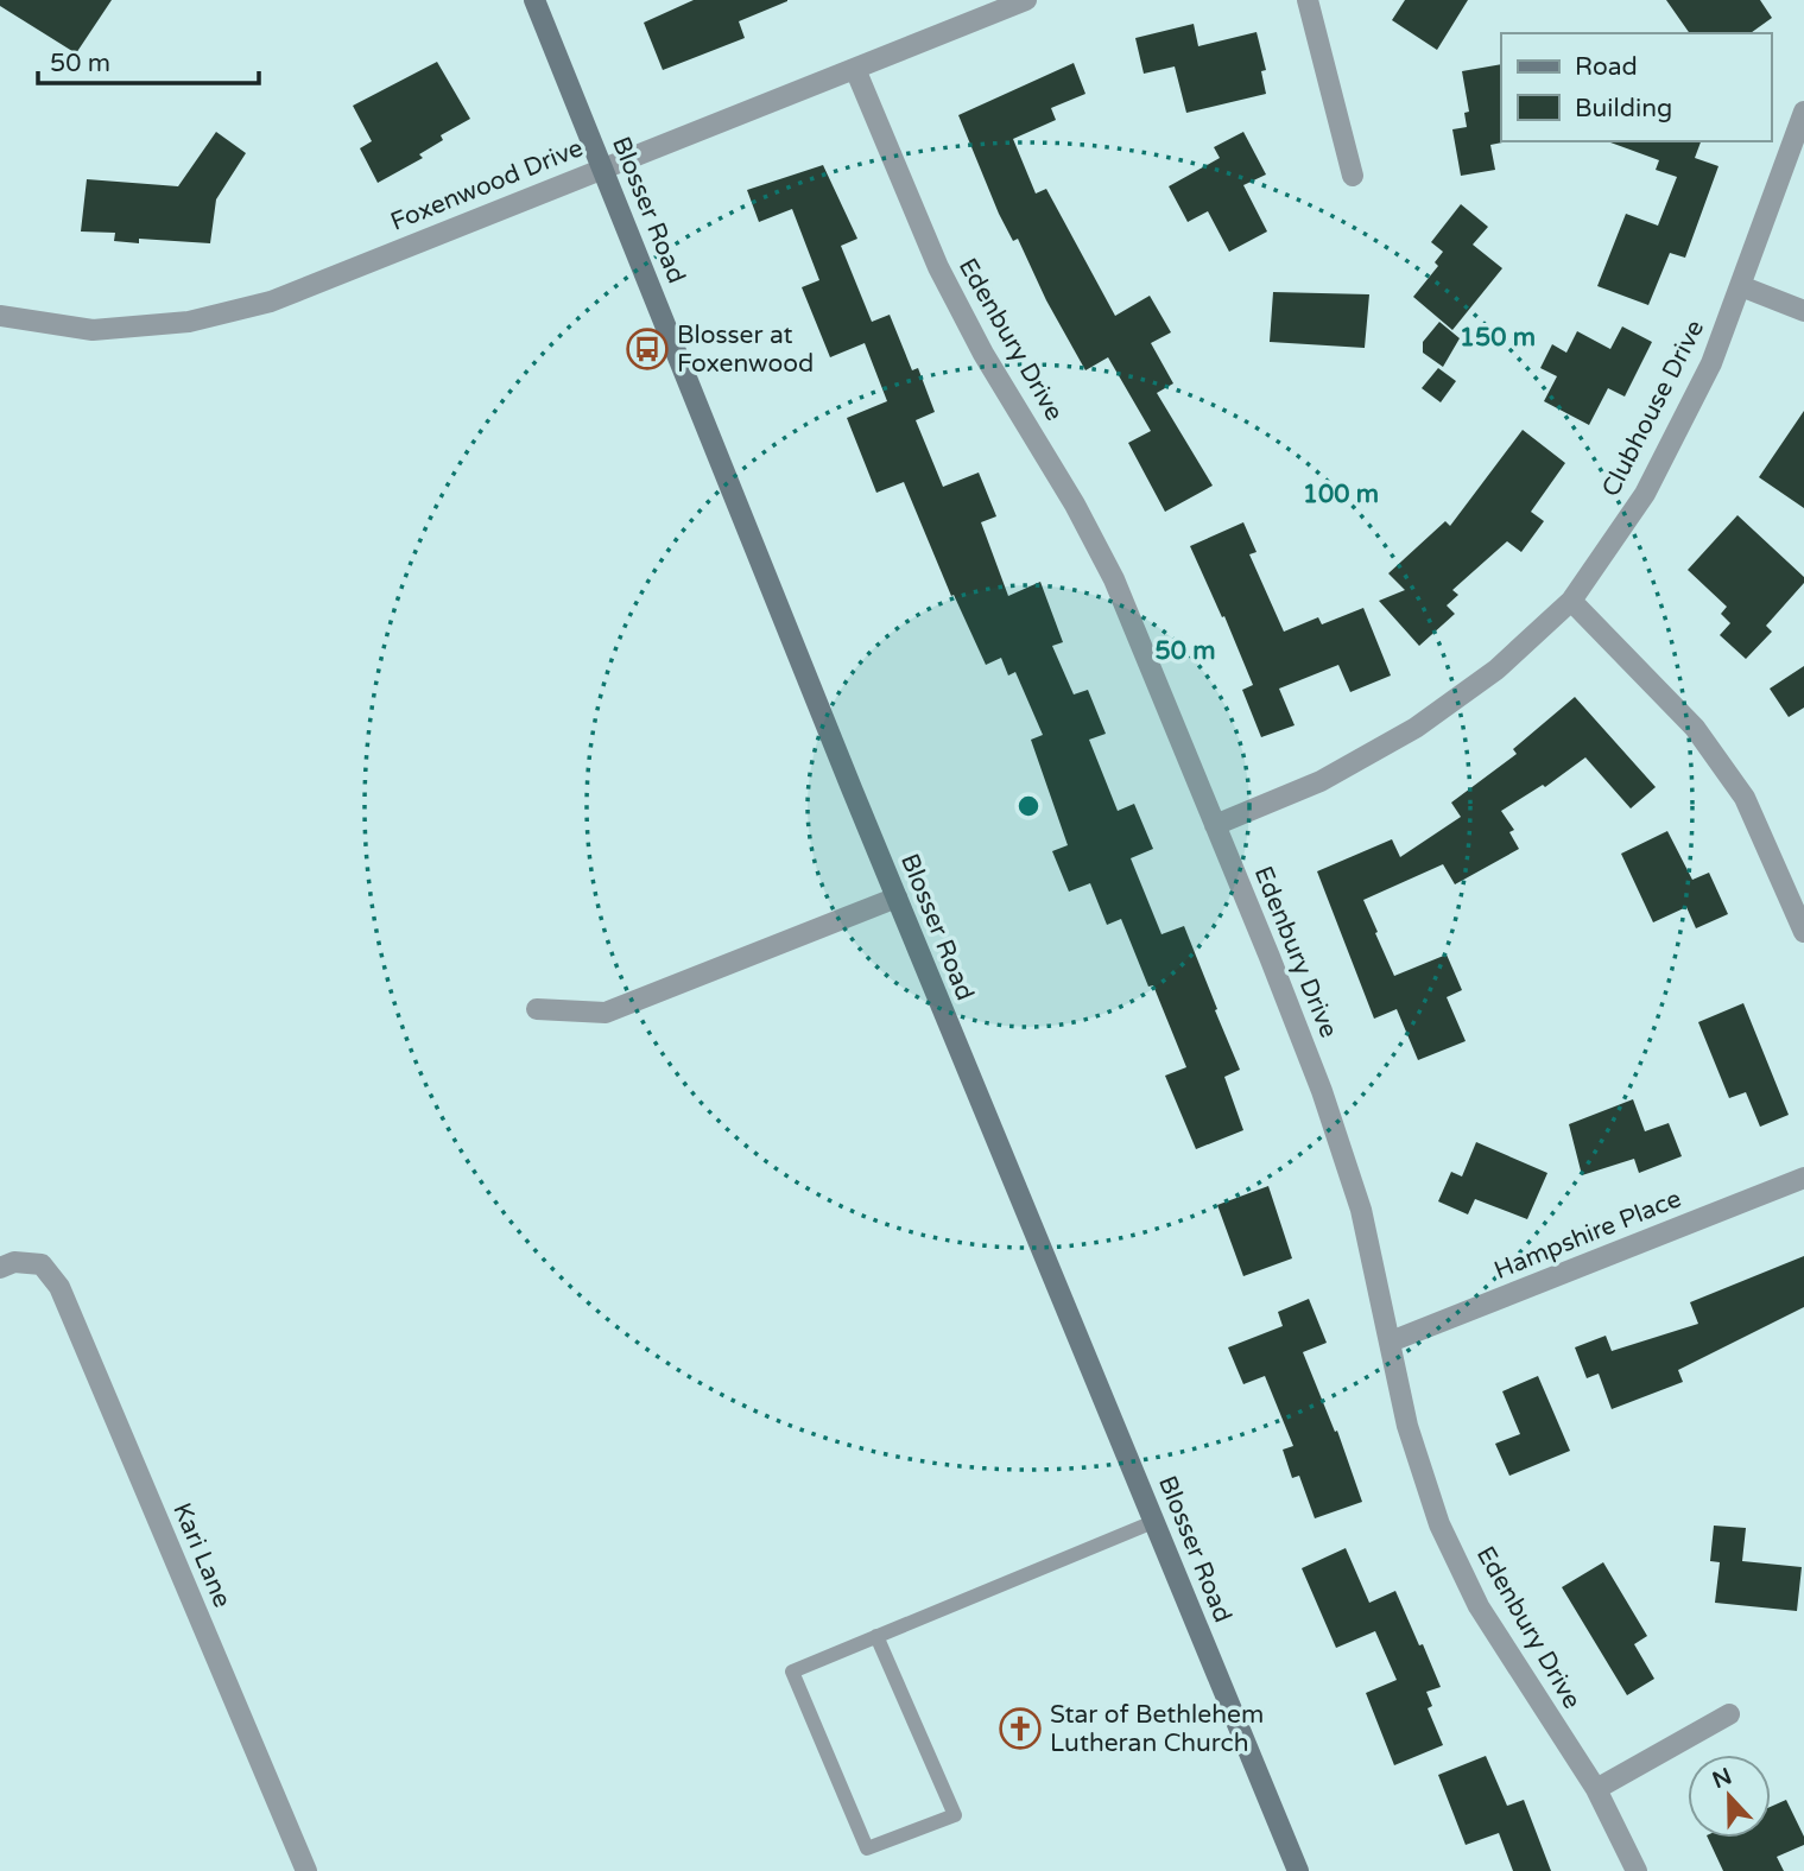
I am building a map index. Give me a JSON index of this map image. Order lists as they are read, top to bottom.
{
  "streets": {
    "street": [
      "Foxenwood Drive",
      "Blosser Road",
      "Edenbury Drive",
      "Clubhouse Drive",
      "Hampshire Place",
      "Kari Lane"
    ]
  },
  "crossings": [
    ["Foxenwood Drive", "Blosser Road"],
    ["Foxenwood Drive", "Edenbury Drive"],
    ["Edenbury Drive", "Clubhouse Drive"],
    ["Edenbury Drive", "Hampshire Place"]
  ],
  "places": {
    "bus stop": ["Blosser at Foxenwood"],
    "church": ["Star of Bethlehem Lutheran Church"]
  },
  "legend": ["Road", "Building"],
  "scale_bar": "50 m",
  "north": "top",
  "rings": ["150 m", "100 m", "50 m"]
}
